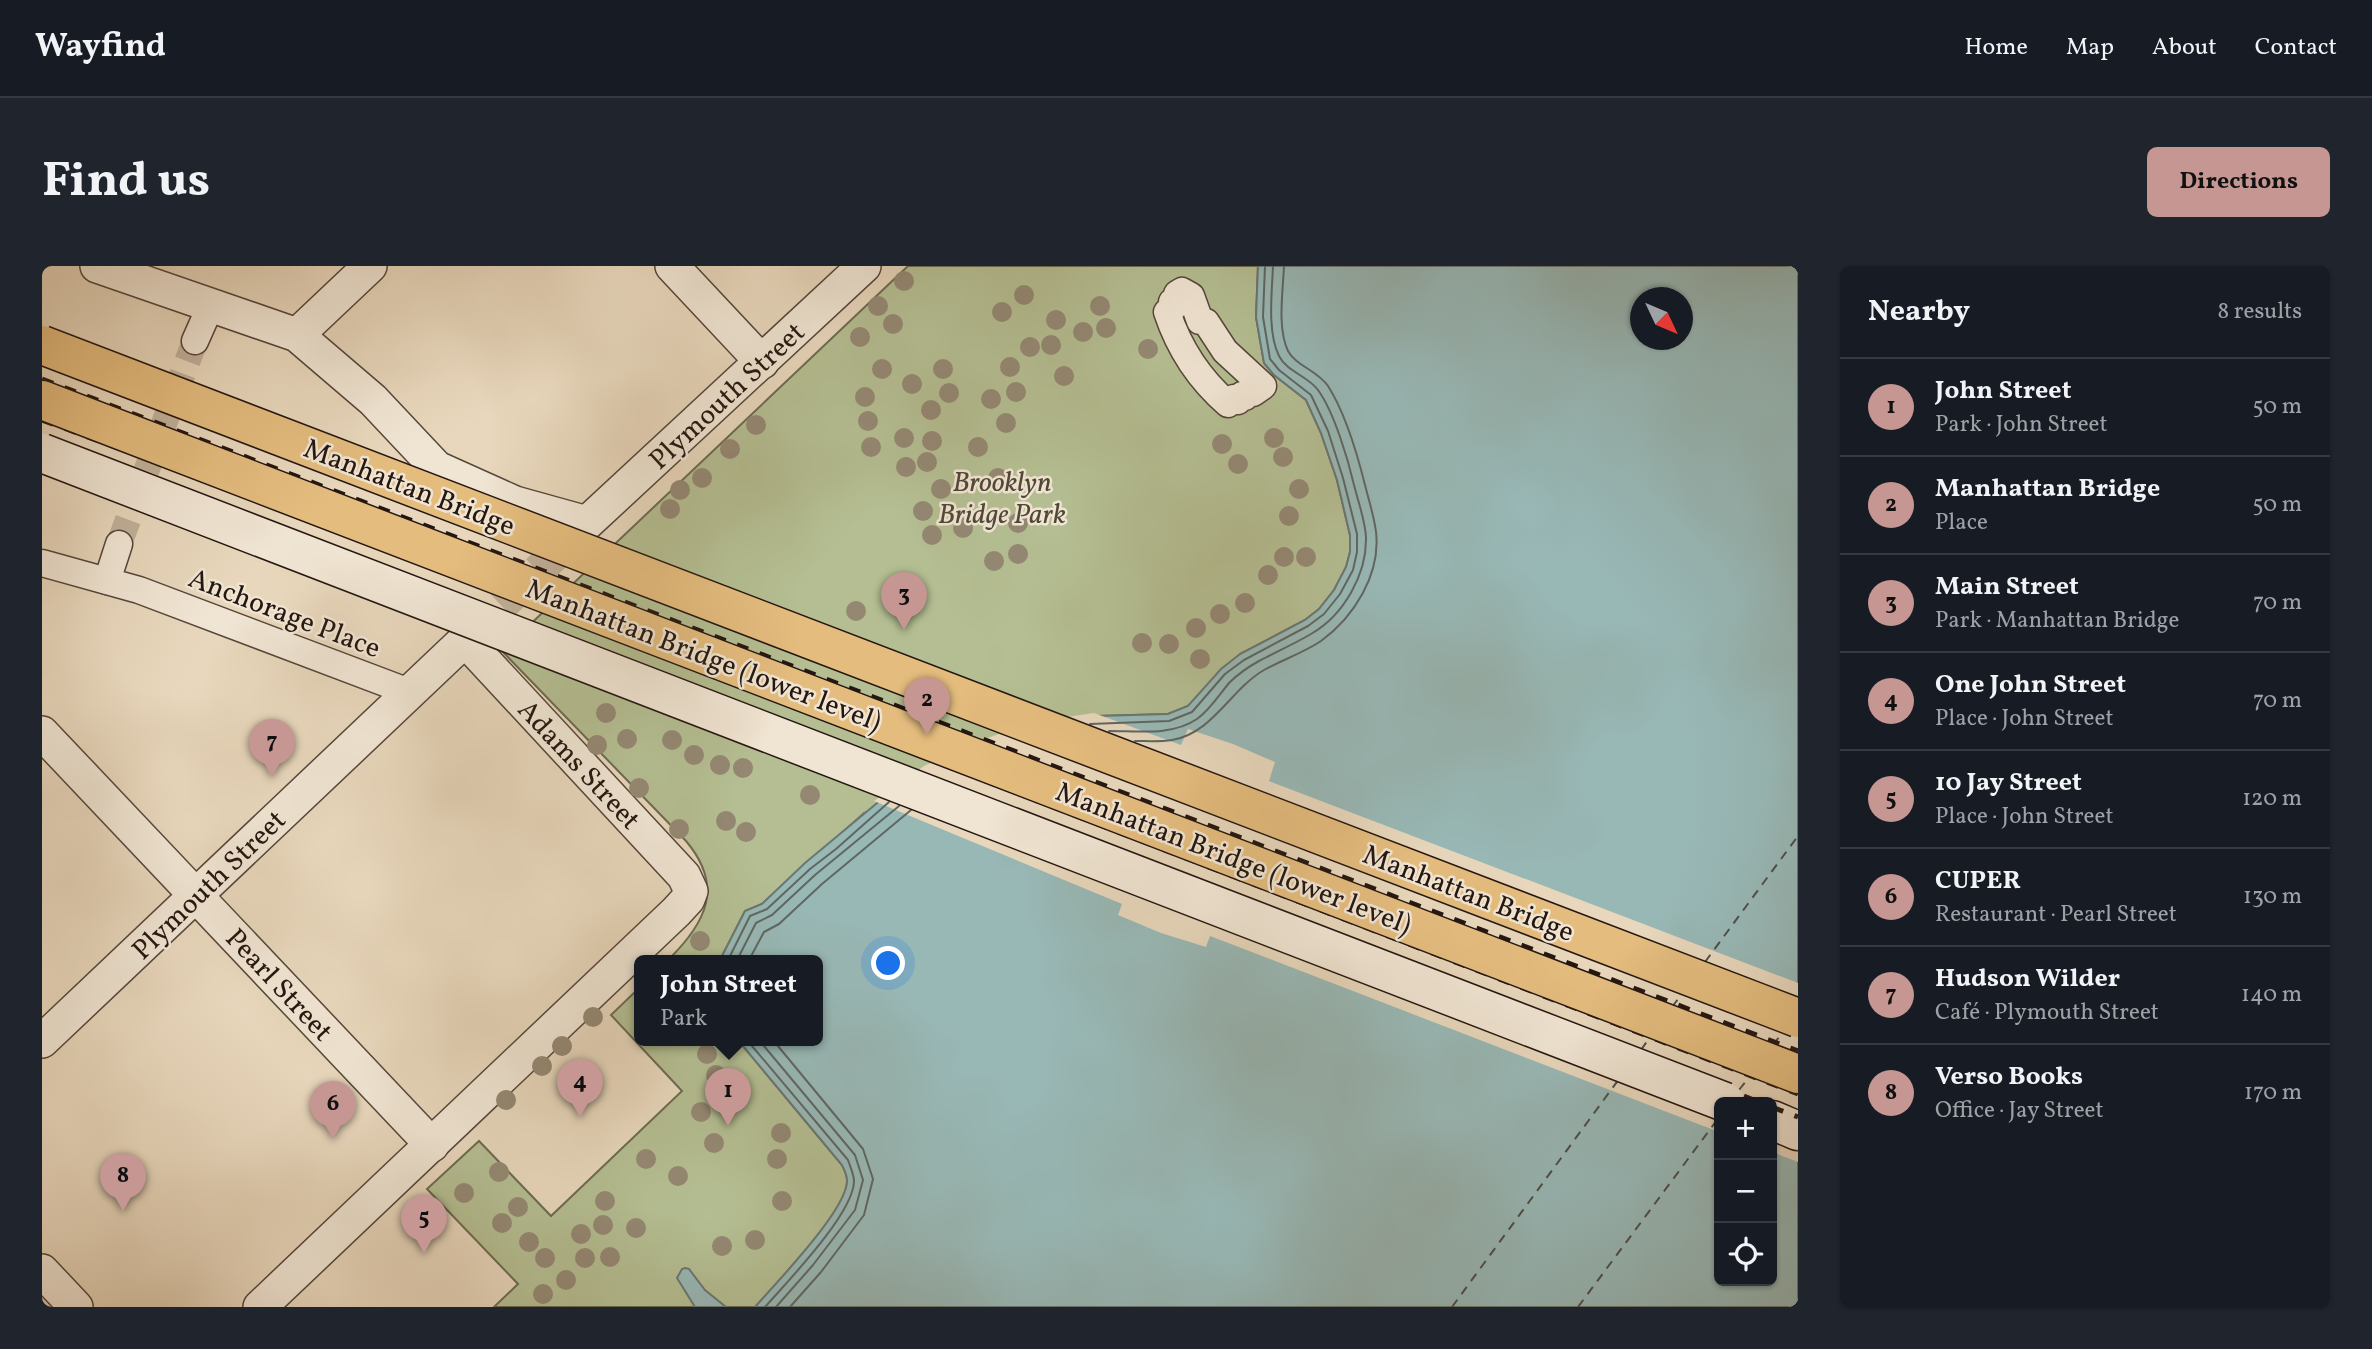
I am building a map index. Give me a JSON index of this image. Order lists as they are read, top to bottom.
{
  "streets": {
    "main road": ["Manhattan Bridge", "Manhattan Bridge (lower level)"],
    "street": [
      "Plymouth Street",
      "Anchorage Place",
      "Adams Street",
      "Pearl Street"
    ]
  },
  "crossings": [
    ["Plymouth Street", "Anchorage Place"],
    ["Plymouth Street", "Adams Street"],
    ["Plymouth Street", "Pearl Street"],
    ["Adams Street", "Pearl Street"]
  ],
  "parks": ["Brooklyn Bridge Park"],
  "north": "bottom right",
  "page": {
    "header": "Wayfind",
    "nav": [
      "Home",
      "Map",
      "About",
      "Contact"
    ],
    "buttons": "Directions",
    "title": "Find us",
    "heading": ["Nearby", "8 results"],
    "list": [
      {
        "mark": "1",
        "name": "John Street",
        "note": "Park · John Street",
        "value": "50 m"
      },
      {
        "mark": "2",
        "name": "Manhattan Bridge",
        "note": "Place",
        "value": "50 m"
      },
      {
        "mark": "3",
        "name": "Main Street",
        "note": "Park · Manhattan Bridge",
        "value": "70 m"
      },
      {
        "mark": "4",
        "name": "One John Street",
        "note": "Place · John Street",
        "value": "70 m"
      },
      {
        "mark": "5",
        "name": "10 Jay Street",
        "note": "Place · John Street",
        "value": "120 m"
      },
      {
        "mark": "6",
        "name": "CUPER",
        "note": "Restaurant · Pearl Street",
        "value": "130 m"
      },
      {
        "mark": "7",
        "name": "Hudson Wilder",
        "note": "Café · Plymouth Street",
        "value": "140 m"
      },
      {
        "mark": "8",
        "name": "Verso Books",
        "note": "Office · Jay Street",
        "value": "170 m"
      }
    ],
    "pins": [
      "3",
      "2",
      "7",
      "4",
      "1",
      "6",
      "8",
      "5"
    ],
    "popup": ["John Street", "Park"],
    "map_buttons": ["+", "−"]
  }
}
